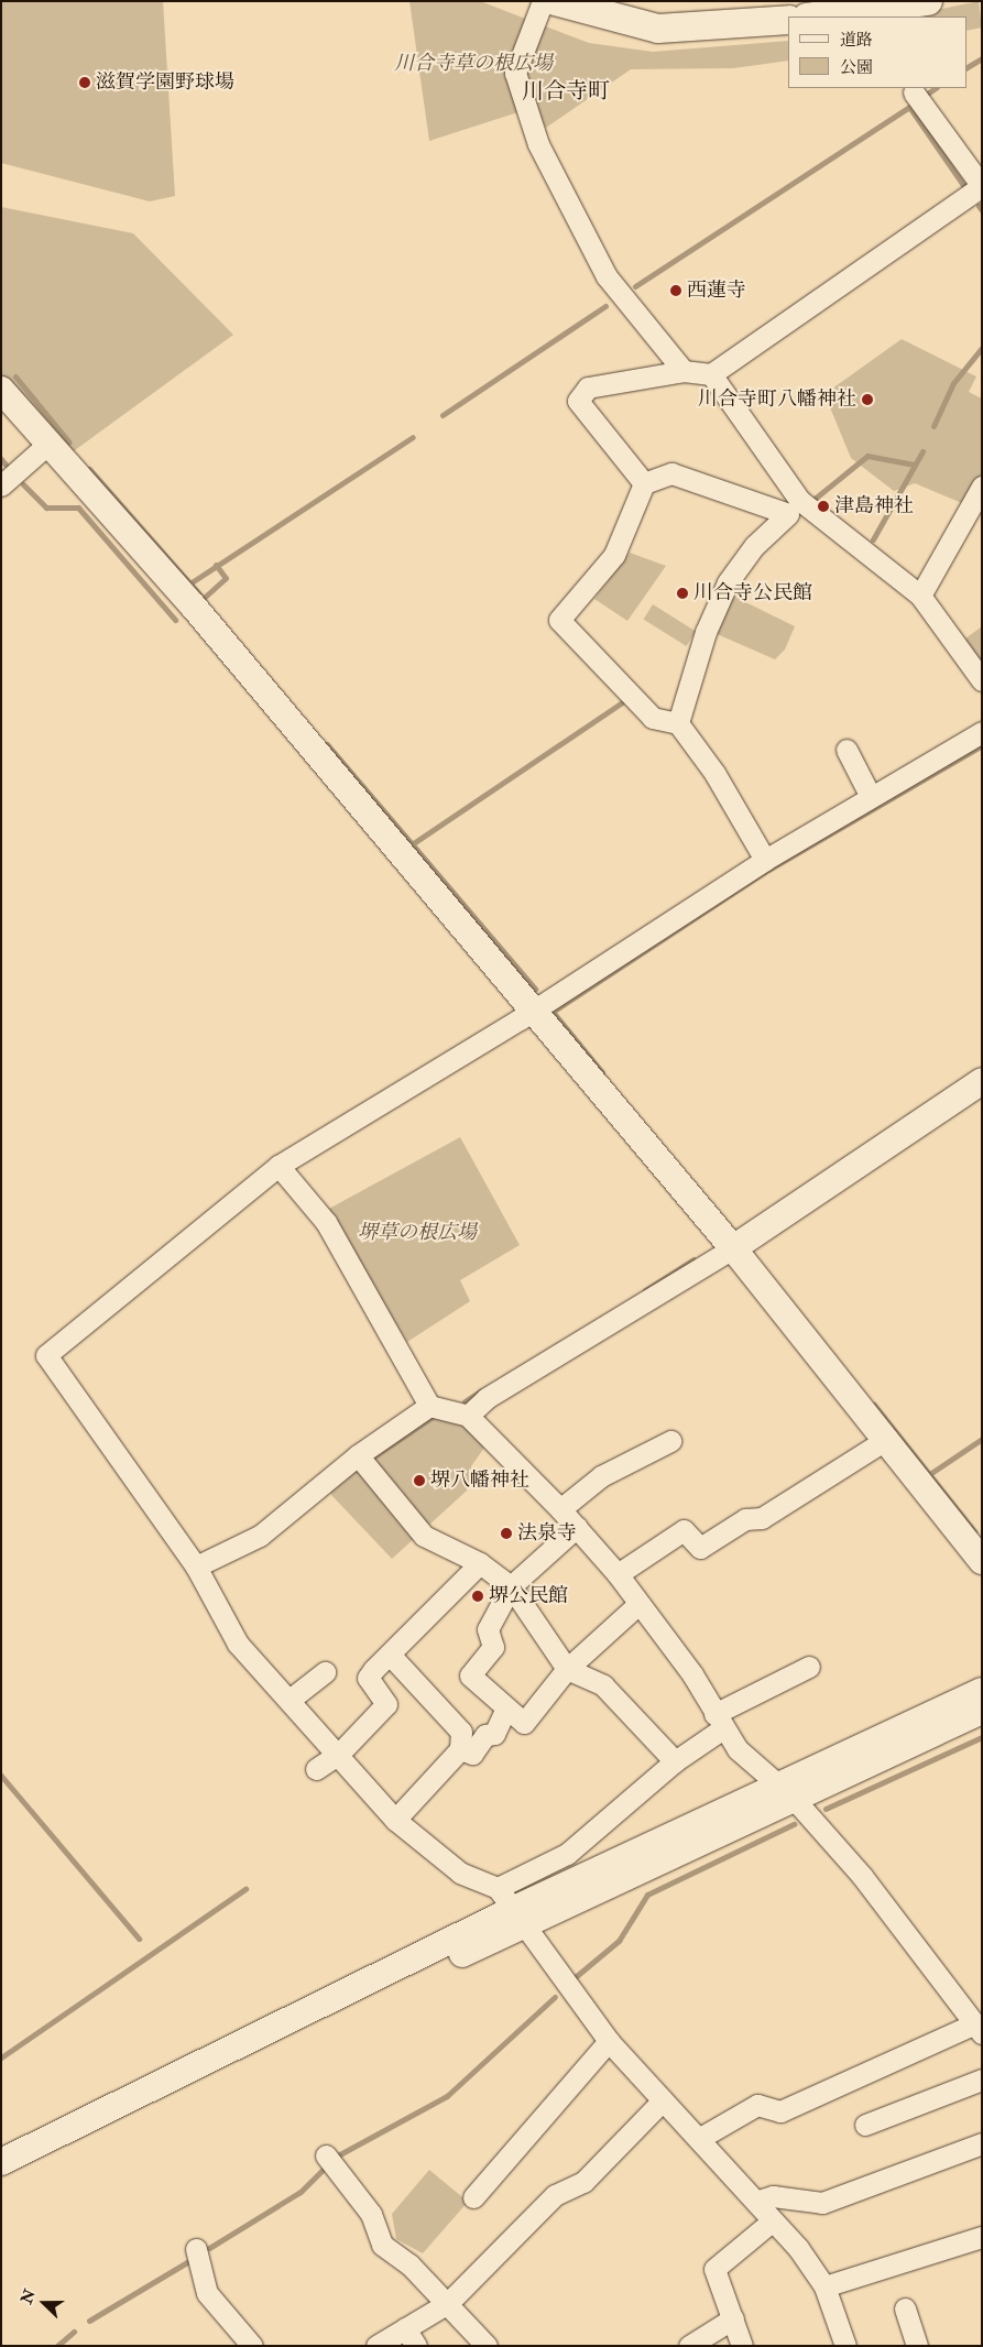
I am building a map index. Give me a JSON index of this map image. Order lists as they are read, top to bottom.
{
  "districts": ["川合寺町"],
  "parks": ["川合寺草の根広場", "堺草の根広場"],
  "places": [
    "滋賀学園野球場",
    "西蓮寺",
    "川合寺町八幡神社",
    "津島神社",
    "川合寺公民館",
    "堺八幡神社",
    "法泉寺",
    "堺公民館"
  ],
  "legend": ["道路", "公園"],
  "north": "left"
}
